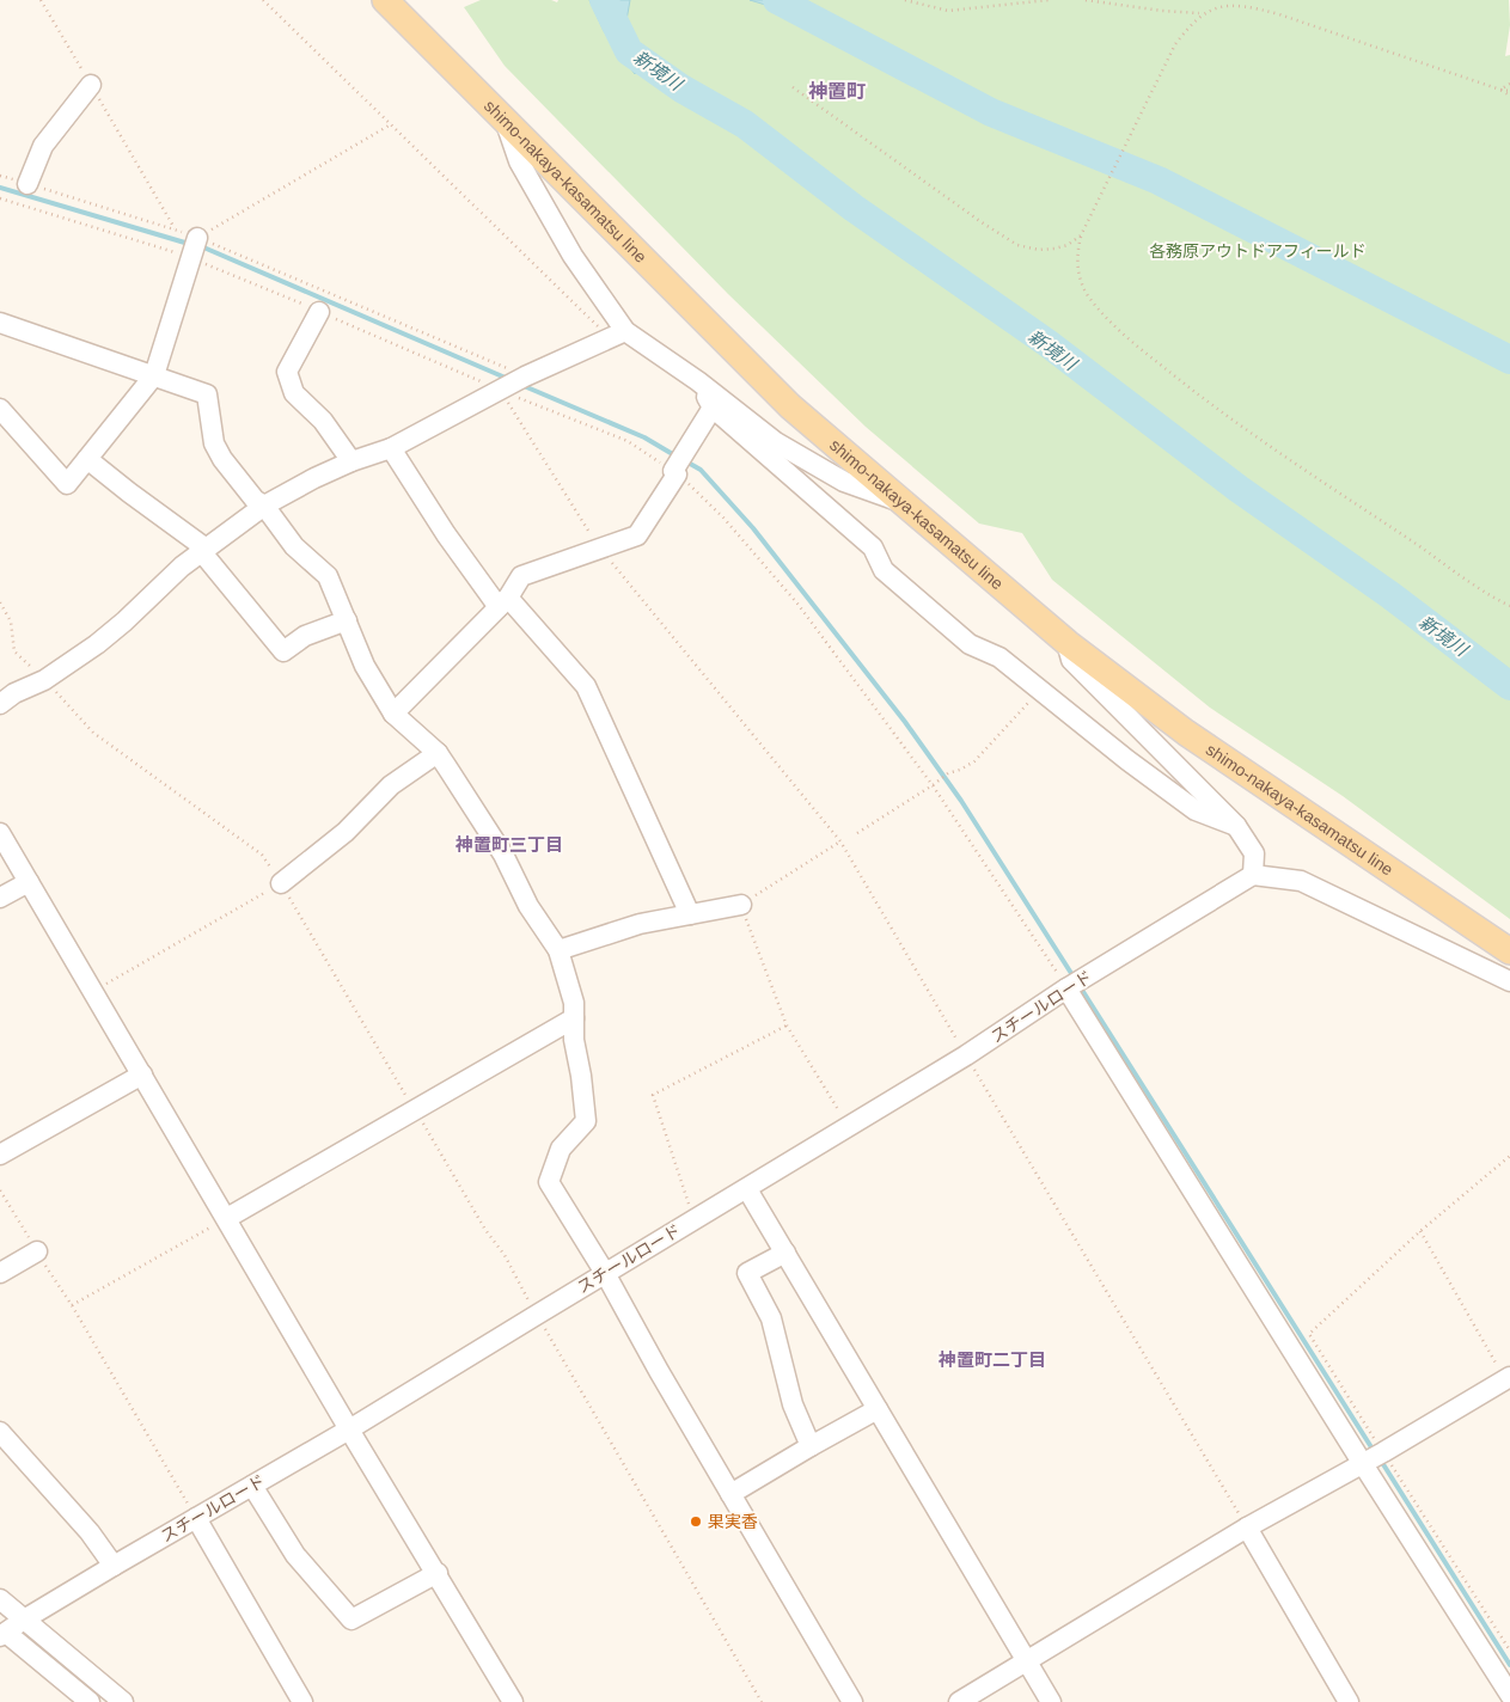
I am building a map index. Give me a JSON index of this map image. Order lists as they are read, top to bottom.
{
  "streets": {
    "main road": ["shimo-nakaya-kasamatsu line"],
    "street": ["スチールロード"]
  },
  "districts": ["神置町", "神置町三丁目", "神置町二丁目"],
  "water": ["新境川"],
  "parks": ["各務原アウトドアフィールド"],
  "places": ["果実香"]
}
